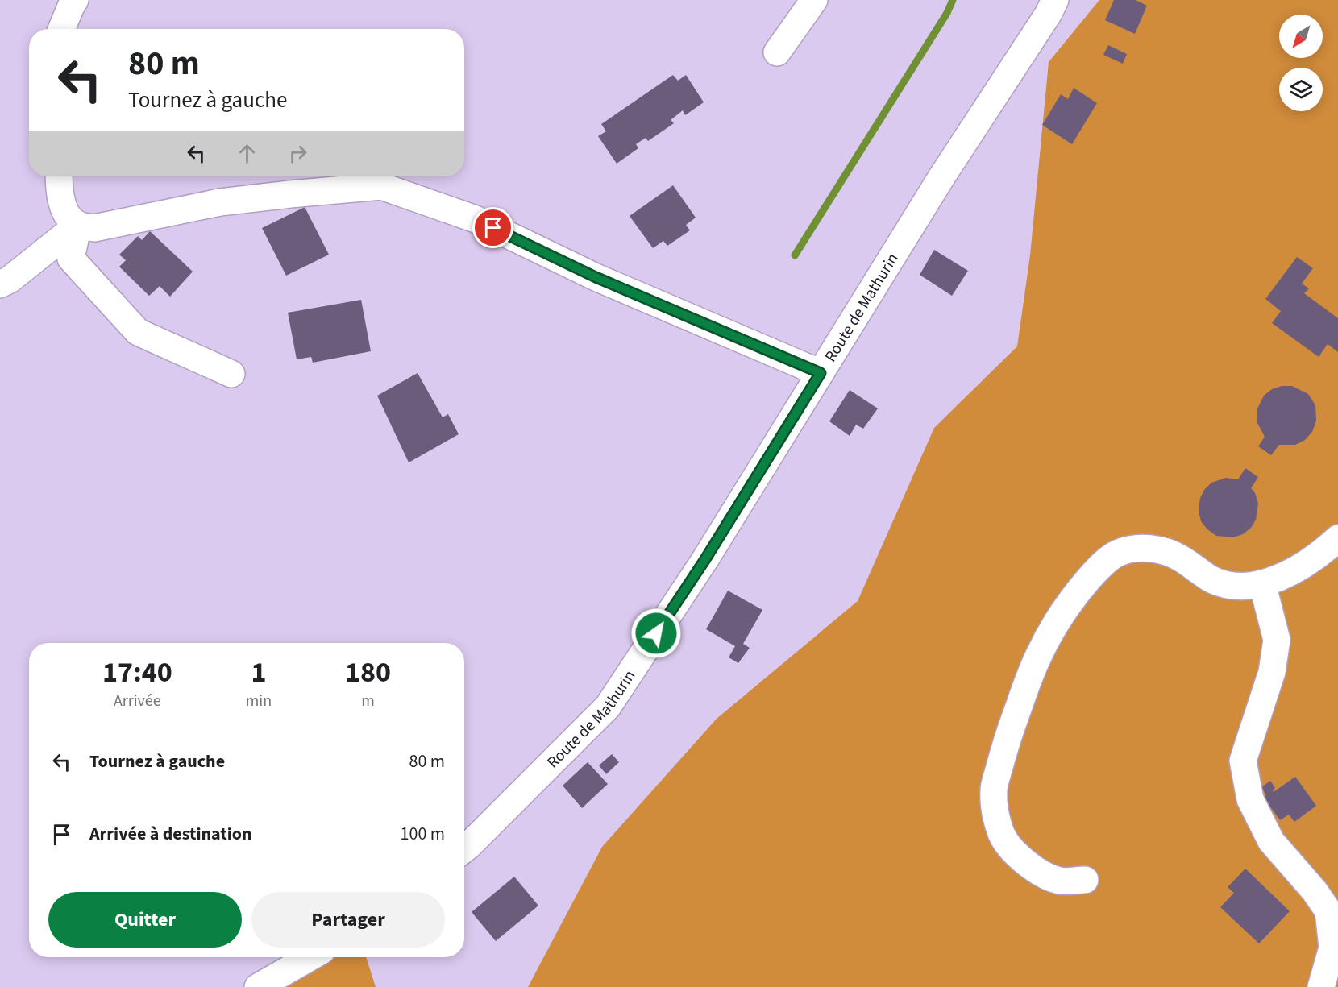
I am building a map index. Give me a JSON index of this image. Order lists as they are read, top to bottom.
{
  "streets": {
    "street": ["Route de Mathurin"]
  },
  "north": "bottom left",
  "page": {
    "turn": ["80 m", "Tournez à gauche"],
    "eta": [
      "17:40",
      "Arrivée",
      "1",
      "min",
      "180",
      "m"
    ],
    "list": [
      {
        "name": "Tournez à gauche",
        "value": "80 m"
      },
      {
        "name": "Arrivée à destination",
        "value": "100 m"
      }
    ],
    "buttons": ["Quitter", "Partager"]
  }
}
